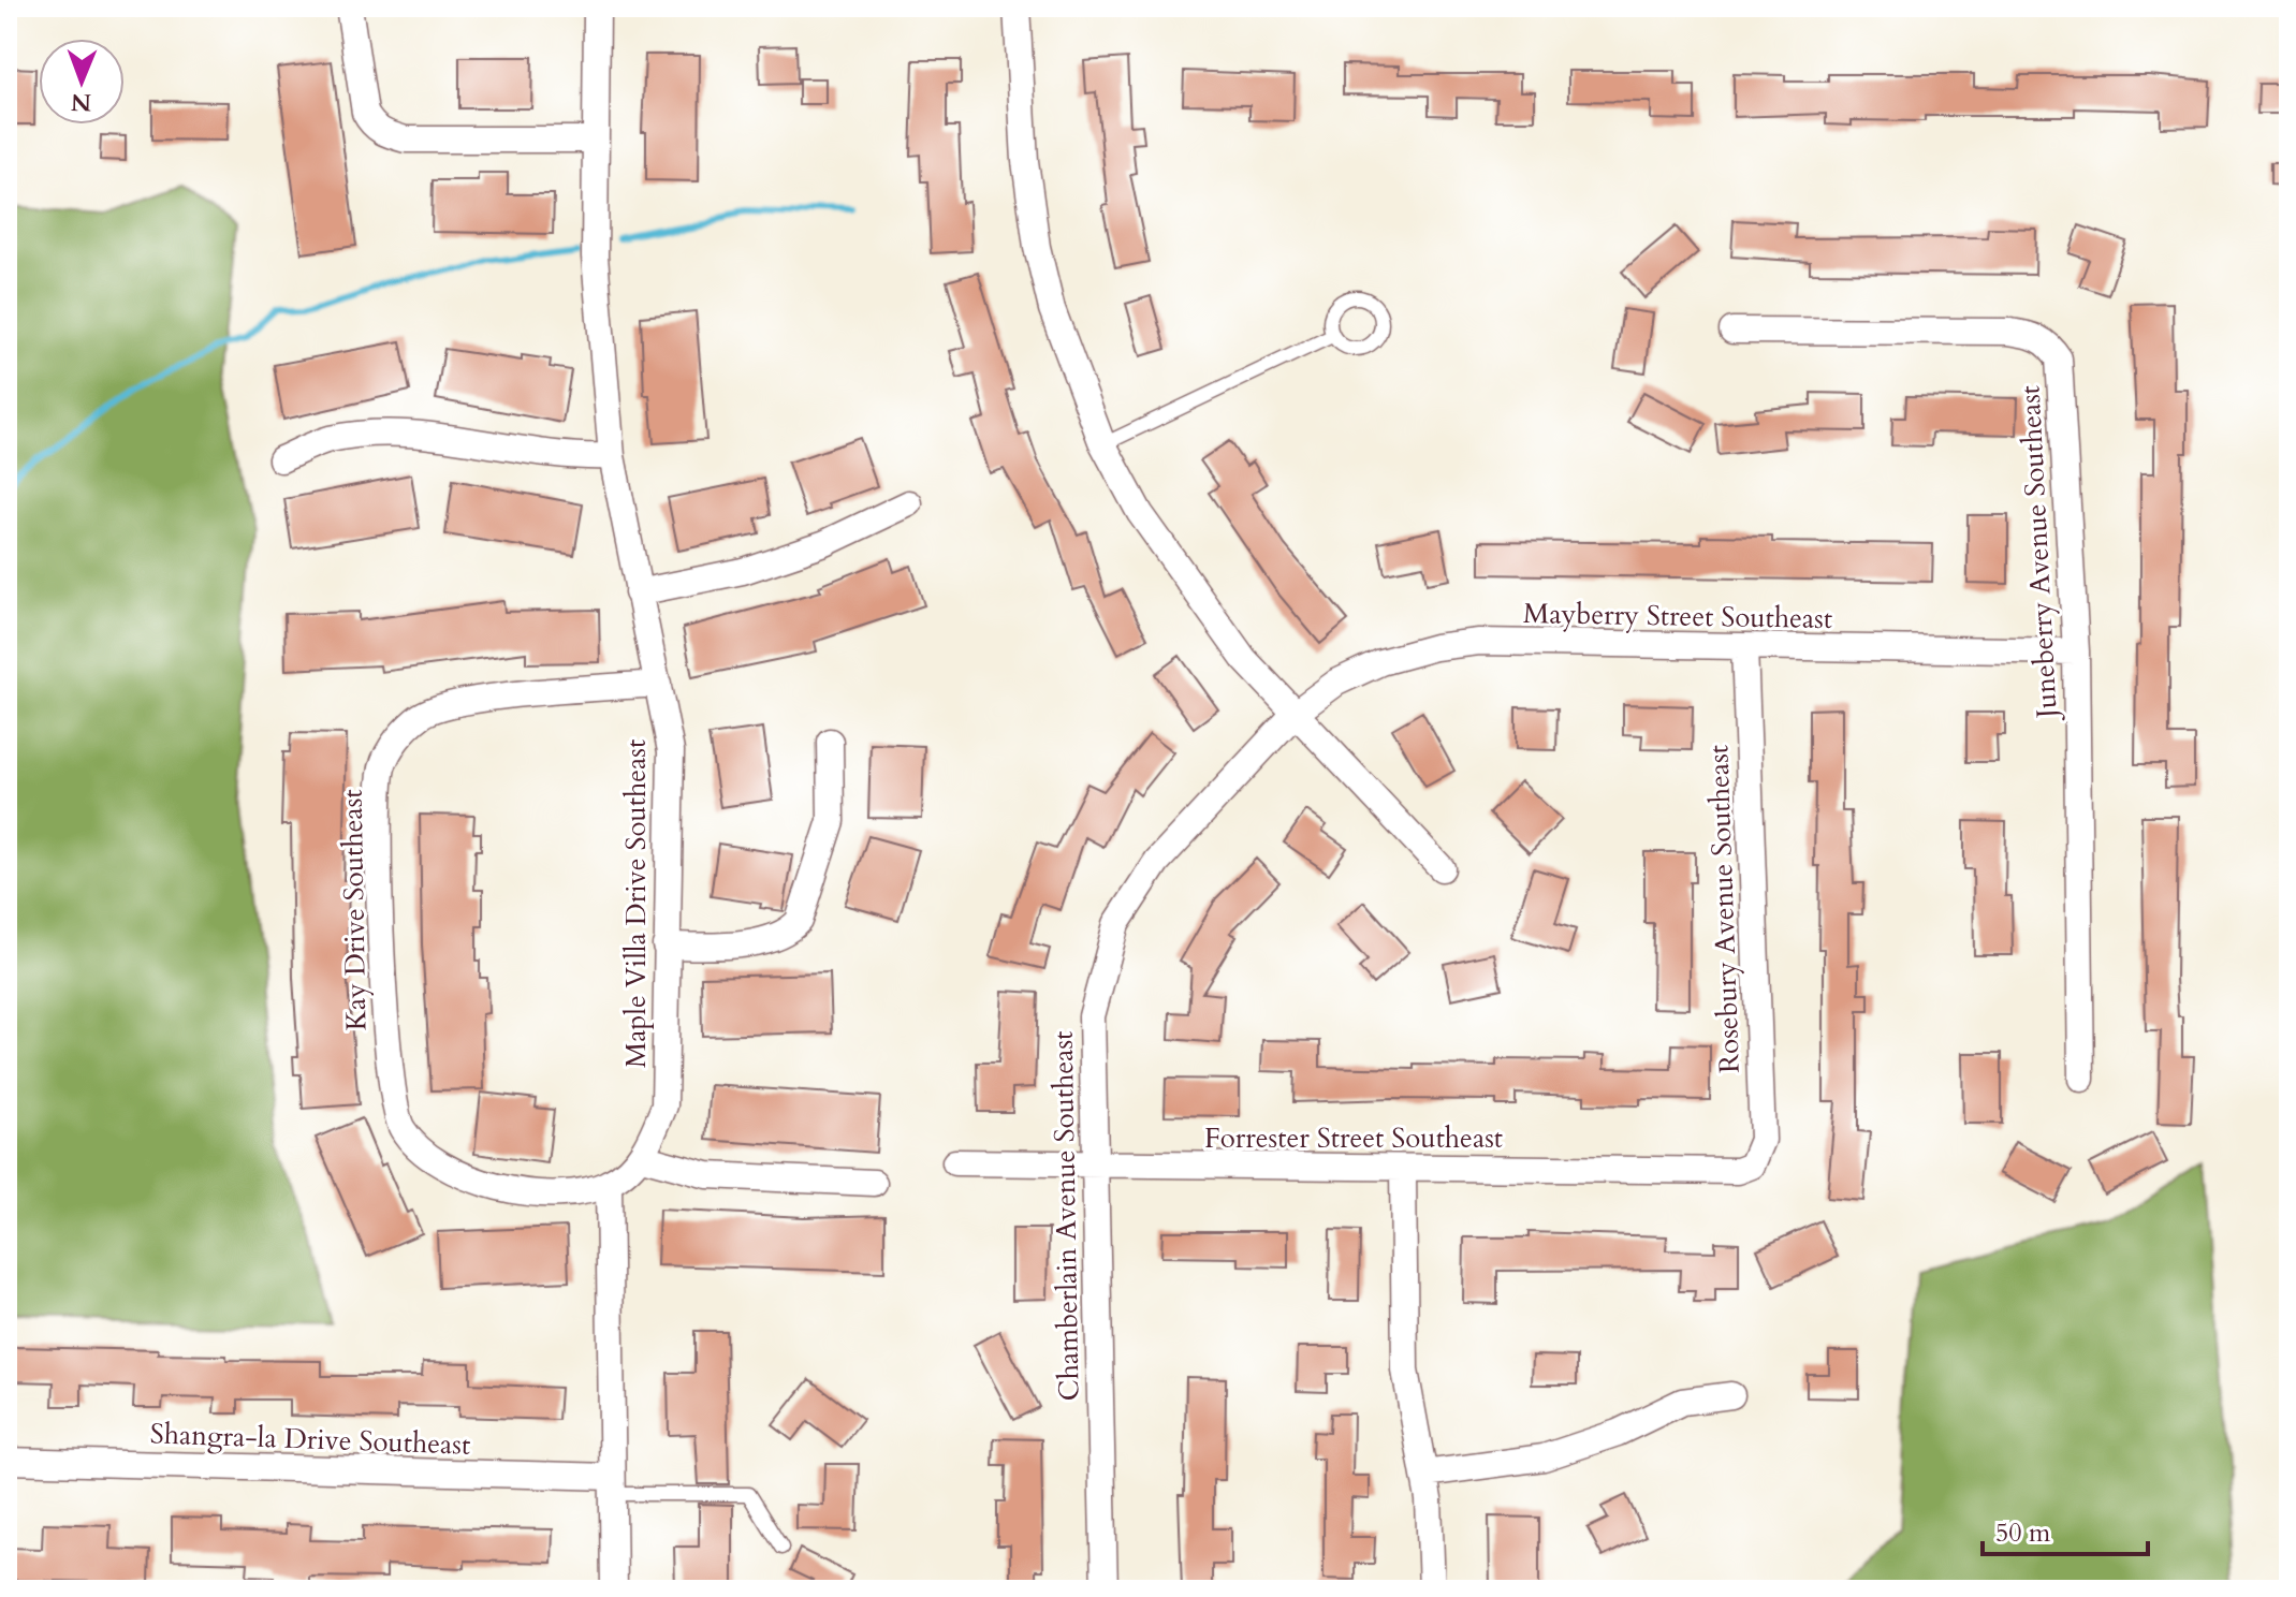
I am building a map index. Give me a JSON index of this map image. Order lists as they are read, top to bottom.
{
  "streets": {
    "street": [
      "Juneberry Avenue Southeast",
      "Mayberry Street Southeast",
      "Maple Villa Drive Southeast",
      "Rosebury Avenue Southeast",
      "Kay Drive Southeast",
      "Forrester Street Southeast",
      "Chamberlain Avenue Southeast",
      "Shangra-la Drive Southeast"
    ]
  },
  "crossings": [
    ["Juneberry Avenue Southeast", "Mayberry Street Southeast"],
    ["Mayberry Street Southeast", "Rosebury Avenue Southeast"],
    ["Mayberry Street Southeast", "Chamberlain Avenue Southeast"],
    ["Maple Villa Drive Southeast", "Kay Drive Southeast"],
    ["Rosebury Avenue Southeast", "Forrester Street Southeast"],
    ["Forrester Street Southeast", "Chamberlain Avenue Southeast"]
  ],
  "scale_bar": "50 m",
  "north": "bottom"
}
